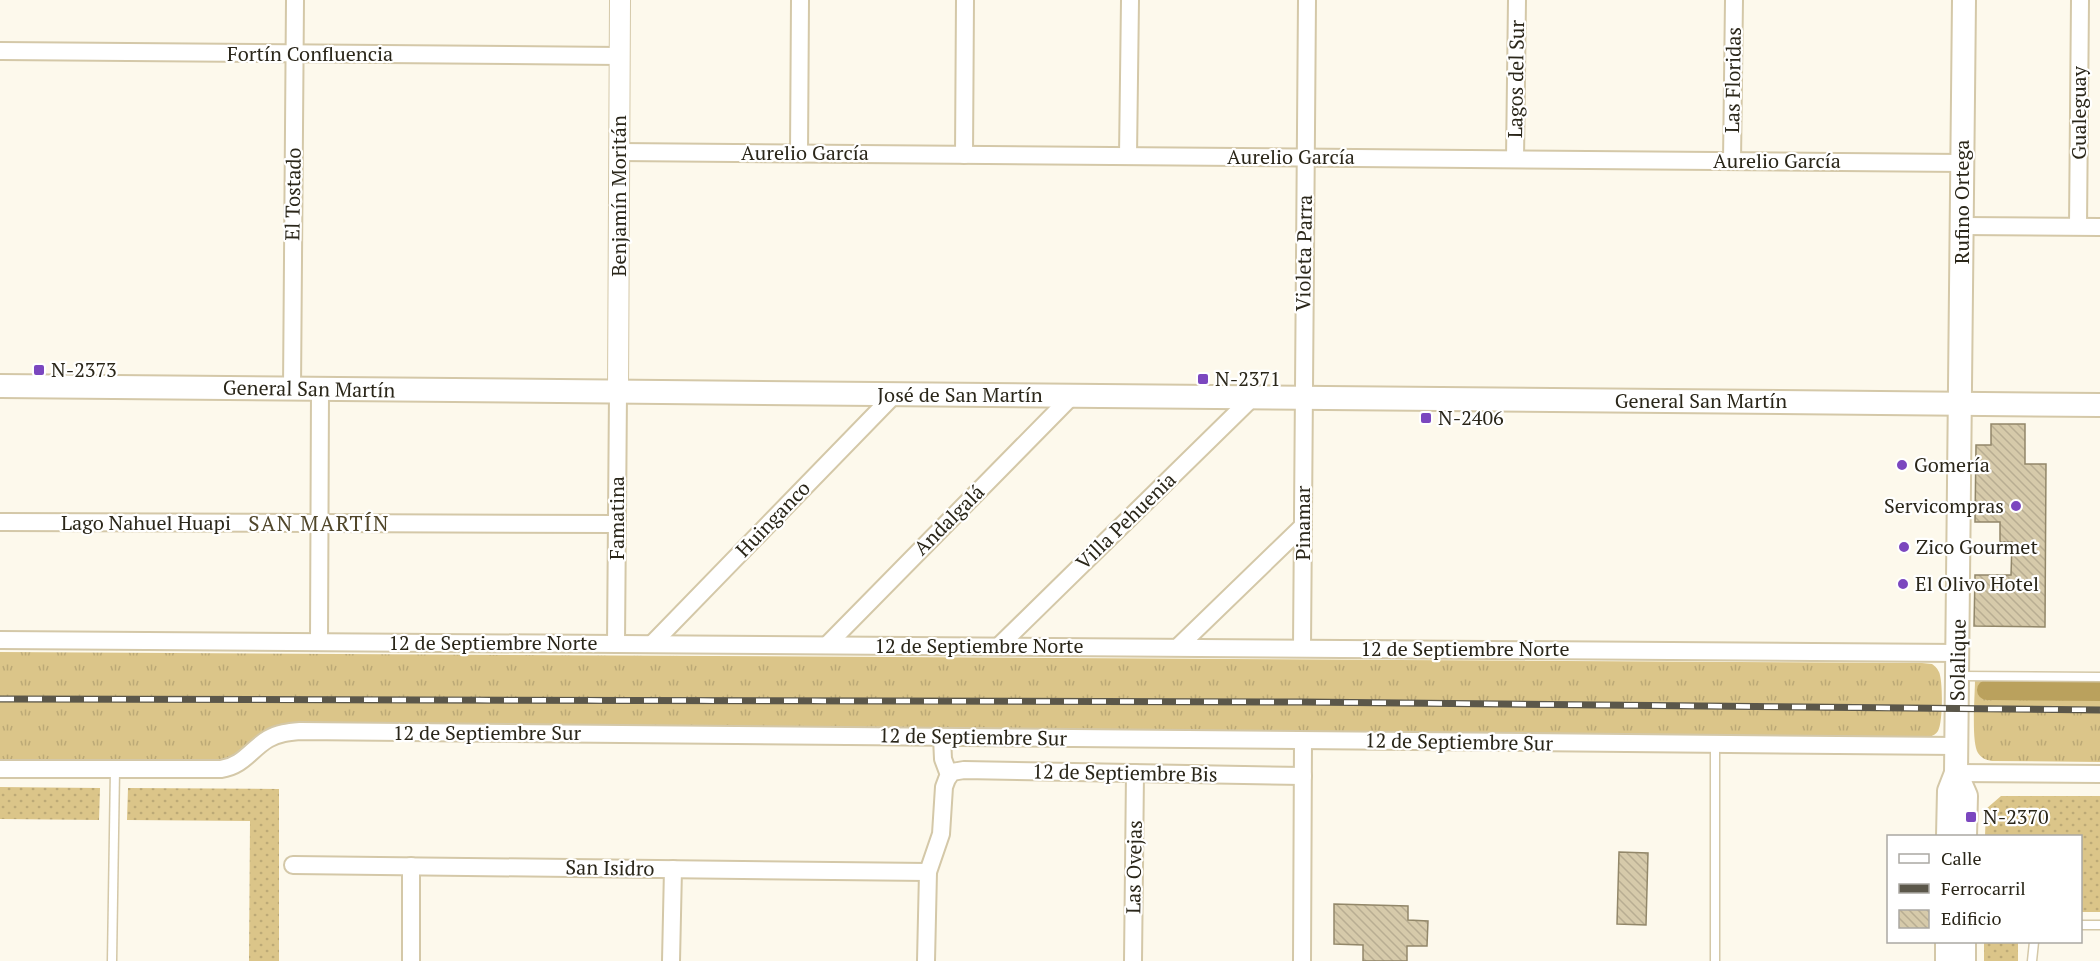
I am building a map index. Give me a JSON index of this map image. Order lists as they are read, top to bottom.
{
  "streets": {
    "main road": [
      "Rufino Ortega",
      "General San Martín",
      "José de San Martín",
      "Solalique"
    ],
    "street": [
      "Fortín Confluencia",
      "Lagos del Sur",
      "Las Floridas",
      "Gualeguay",
      "Aurelio García",
      "El Tostado",
      "Benjamín Moritán",
      "Violeta Parra",
      "Famatina",
      "Huinganco",
      "Andalgalá",
      "Villa Pehuenia",
      "Lago Nahuel Huapi",
      "Pinamar",
      "12 de Septiembre Norte",
      "12 de Septiembre Sur",
      "12 de Septiembre Bis",
      "Las Ovejas",
      "San Isidro"
    ]
  },
  "crossings": [
    ["Fortín Confluencia", "El Tostado"],
    ["Fortín Confluencia", "Benjamín Moritán"],
    ["Lagos del Sur", "Aurelio García"],
    ["Las Floridas", "Aurelio García"],
    ["Aurelio García", "Benjamín Moritán"],
    ["Aurelio García", "Rufino Ortega"],
    ["Aurelio García", "Violeta Parra"],
    ["El Tostado", "General San Martín"],
    ["Benjamín Moritán", "General San Martín"],
    ["Benjamín Moritán", "José de San Martín"],
    ["Benjamín Moritán", "Famatina"],
    ["Rufino Ortega", "General San Martín"],
    ["Rufino Ortega", "Solalique"],
    ["Violeta Parra", "General San Martín"],
    ["Violeta Parra", "José de San Martín"],
    ["Violeta Parra", "Pinamar"],
    ["General San Martín", "José de San Martín"],
    ["General San Martín", "Famatina"],
    ["General San Martín", "Pinamar"],
    ["General San Martín", "Solalique"],
    ["José de San Martín", "Famatina"],
    ["José de San Martín", "Huinganco"],
    ["José de San Martín", "Andalgalá"],
    ["José de San Martín", "Villa Pehuenia"],
    ["José de San Martín", "Pinamar"],
    ["Famatina", "Lago Nahuel Huapi"],
    ["Famatina", "12 de Septiembre Norte"],
    ["Huinganco", "12 de Septiembre Norte"],
    ["Andalgalá", "12 de Septiembre Norte"],
    ["Villa Pehuenia", "12 de Septiembre Norte"],
    ["Pinamar", "12 de Septiembre Norte"],
    ["12 de Septiembre Norte", "Solalique"],
    ["Solalique", "12 de Septiembre Sur"],
    ["12 de Septiembre Bis", "Las Ovejas"]
  ],
  "districts": ["SAN MARTÍN"],
  "places": {
    "transit": [
      "N-2373",
      "N-2371",
      "N-2406",
      "N-2370"
    ],
    "other": [
      "Gomería",
      "Servicompras",
      "Zico Gourmet",
      "El Olivo Hotel"
    ]
  },
  "legend": ["Calle", "Ferrocarril", "Edificio"]
}
